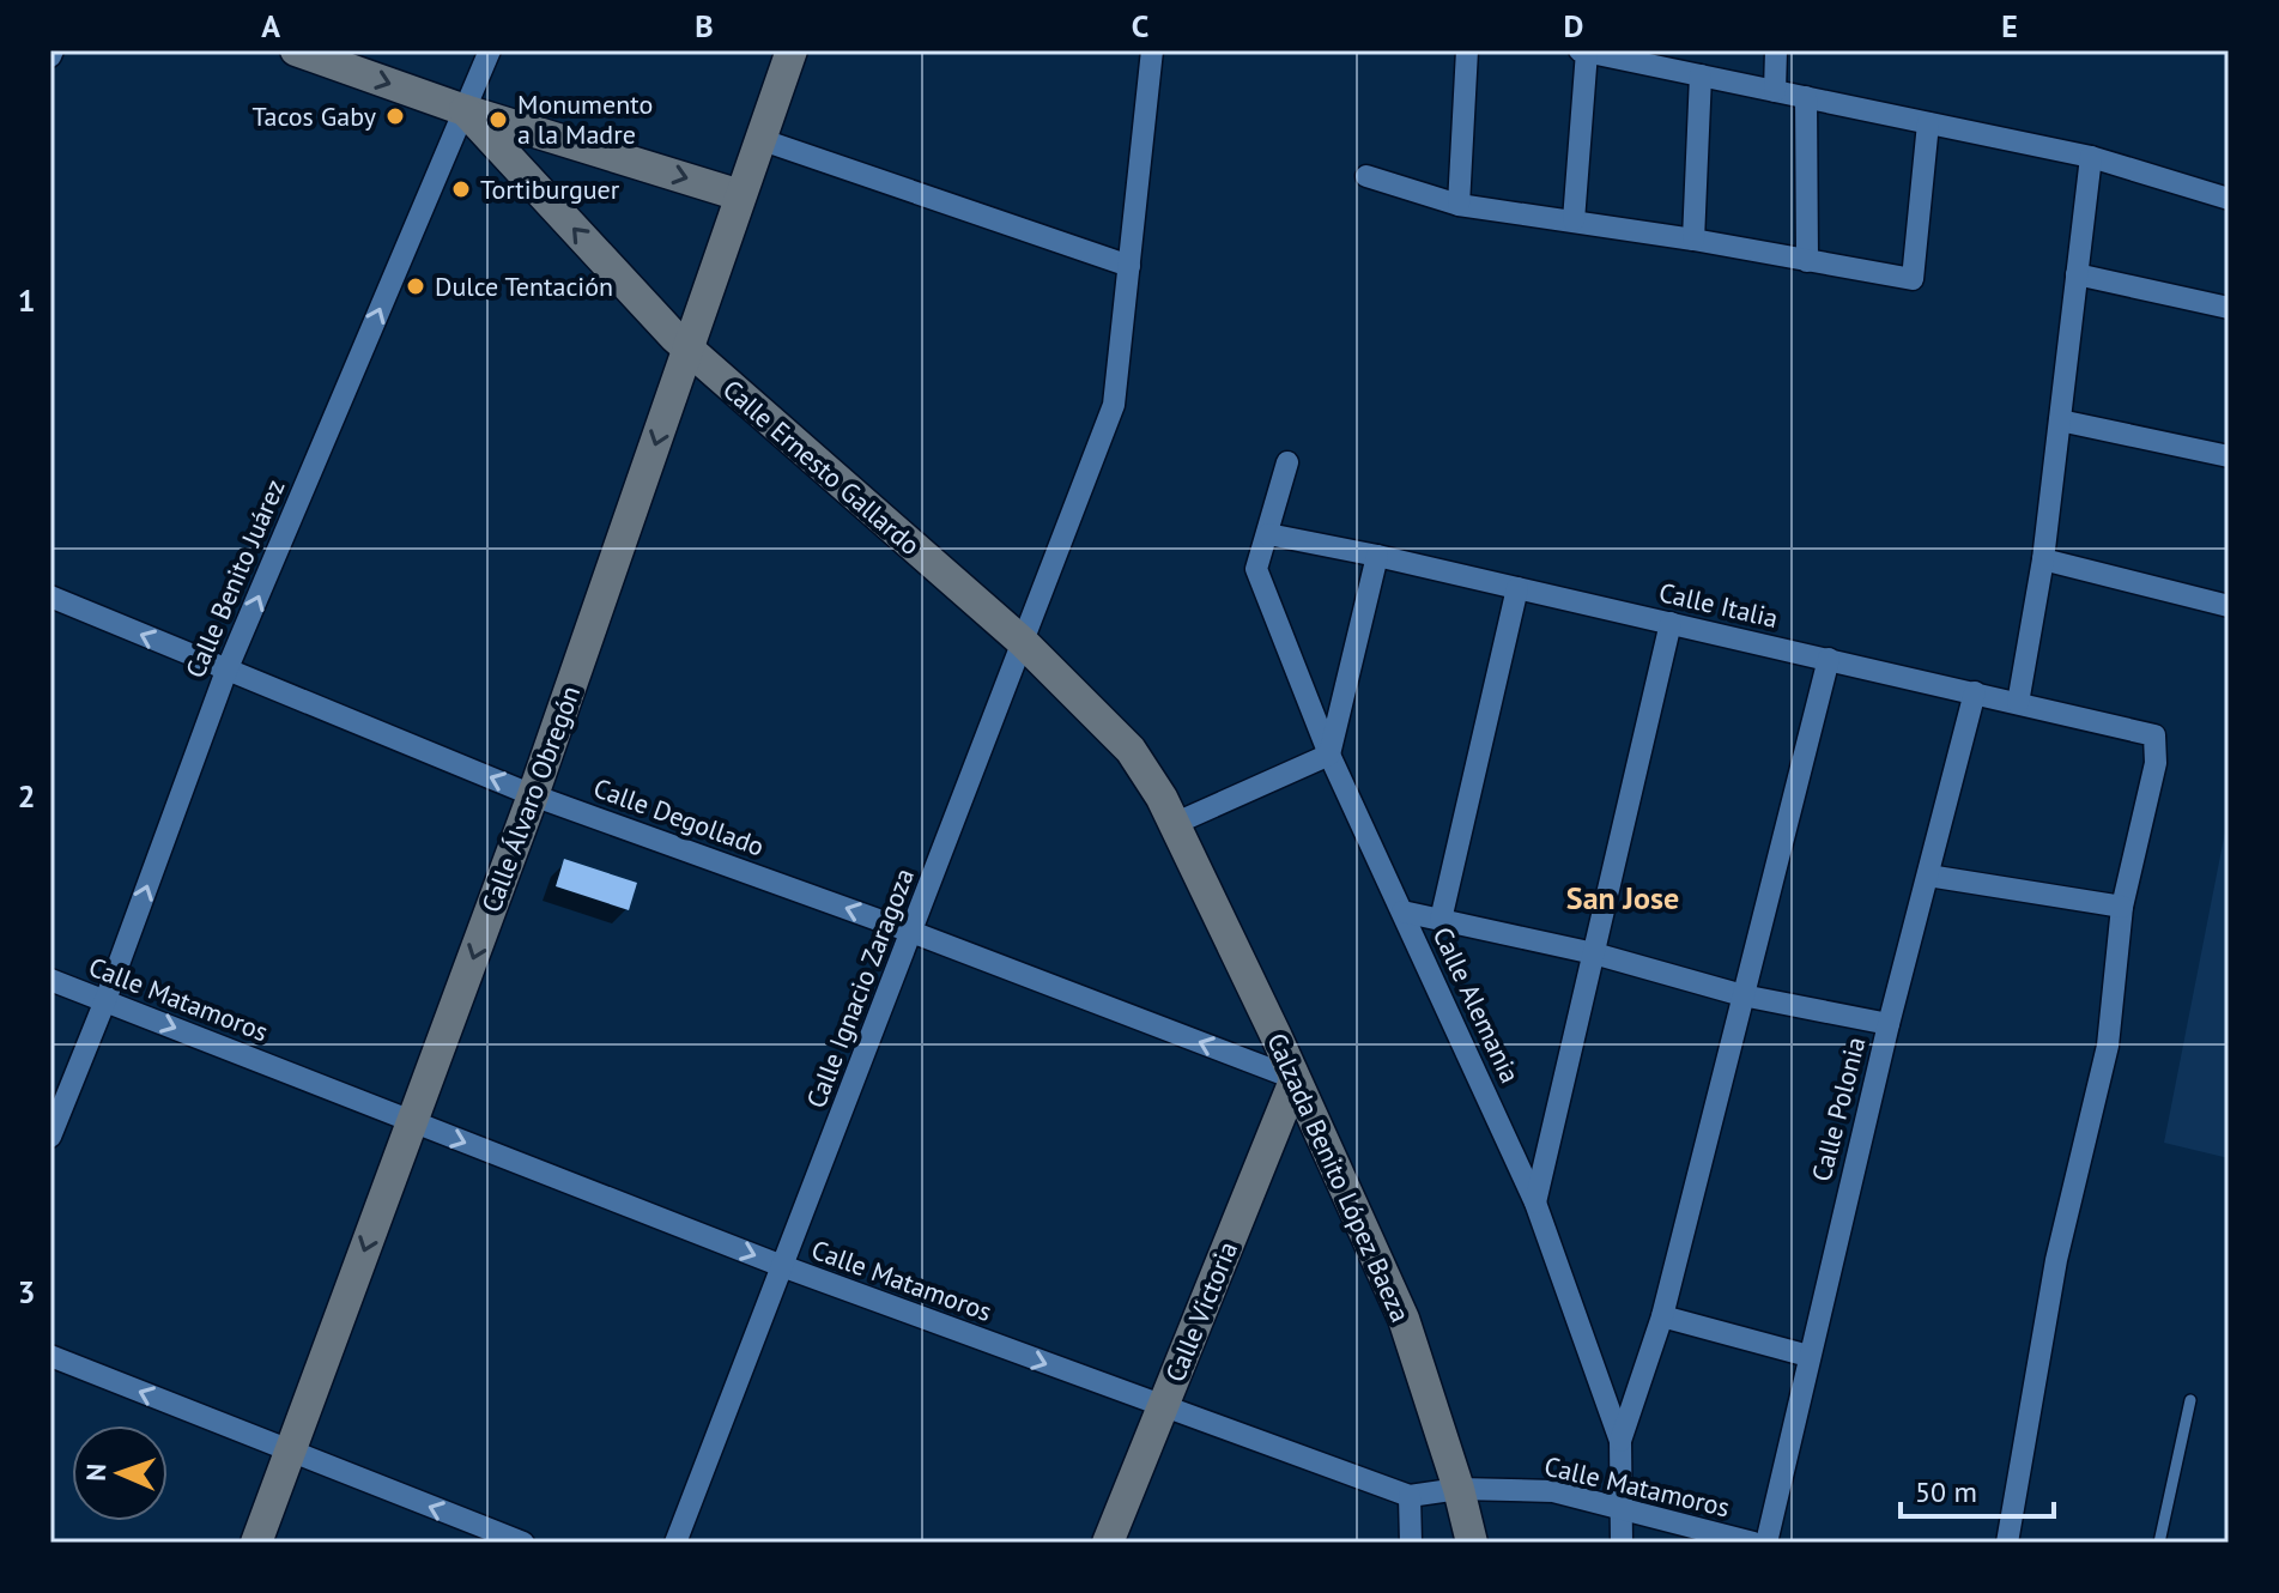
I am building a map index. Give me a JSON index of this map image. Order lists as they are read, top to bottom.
{
  "streets": {
    "street": [
      "Calle Ernesto Gallardo",
      "Calle Benito Juárez",
      "Calle Italia",
      "Calle Álvaro Obregón",
      "Calle Degollado",
      "Calle Ignacio Zaragoza",
      "Calle Matamoros",
      "Calle Alemania",
      "Calle Polonia",
      "Calzada Benito López Baeza",
      "Calle Victoria"
    ]
  },
  "crossings": [
    ["Calle Ernesto Gallardo", "Calle Benito Juárez"],
    ["Calle Ernesto Gallardo", "Calle Álvaro Obregón"],
    ["Calle Ernesto Gallardo", "Calle Ignacio Zaragoza"],
    ["Calle Ernesto Gallardo", "Calzada Benito López Baeza"],
    ["Calle Benito Juárez", "Calle Degollado"],
    ["Calle Benito Juárez", "Calle Matamoros"],
    ["Calle Italia", "Calle Alemania"],
    ["Calle Italia", "Calle Polonia"],
    ["Calle Álvaro Obregón", "Calle Degollado"],
    ["Calle Álvaro Obregón", "Calle Matamoros"],
    ["Calle Degollado", "Calle Ignacio Zaragoza"],
    ["Calle Degollado", "Calzada Benito López Baeza"],
    ["Calle Degollado", "Calle Victoria"],
    ["Calle Ignacio Zaragoza", "Calle Matamoros"],
    ["Calle Matamoros", "Calle Alemania"],
    ["Calle Matamoros", "Calzada Benito López Baeza"],
    ["Calle Matamoros", "Calle Victoria"],
    ["Calzada Benito López Baeza", "Calle Victoria"]
  ],
  "one_way": [
    "Calle Benito Juárez",
    "Calle Álvaro Obregón",
    "Calle Degollado",
    "Calle Matamoros"
  ],
  "districts": ["San Jose"],
  "places": [
    "Tacos Gaby",
    "Monumento a la Madre",
    "Tortiburguer",
    "Dulce Tentación"
  ],
  "scale_bar": "50 m",
  "north": "left",
  "grid": {
    "columns": [
      "A",
      "B",
      "C",
      "D",
      "E"
    ],
    "rows": ["1", "2", "3"]
  }
}
